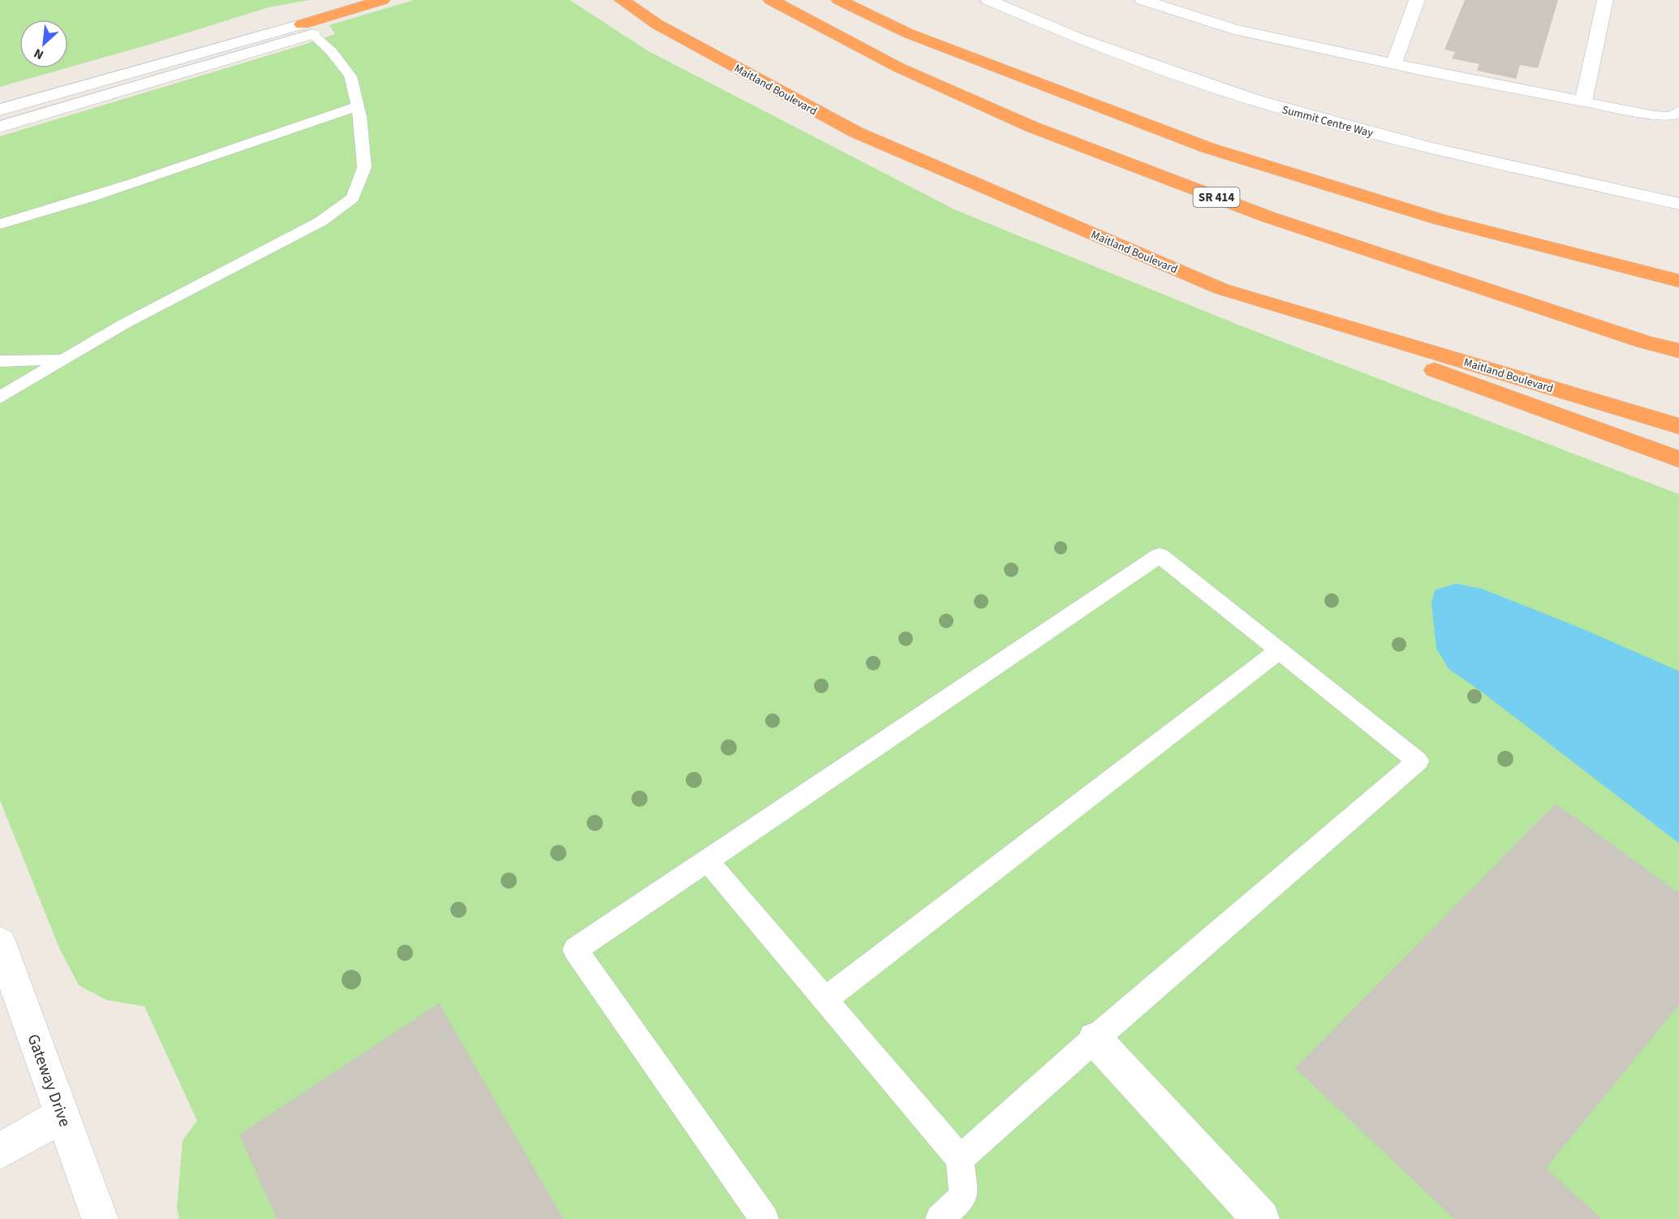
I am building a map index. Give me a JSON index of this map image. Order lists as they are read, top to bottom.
{
  "streets": {
    "highway": ["Maitland Boulevard", "SR 414"],
    "street": ["Summit Centre Way", "Gateway Drive"]
  },
  "north": "bottom left"
}
